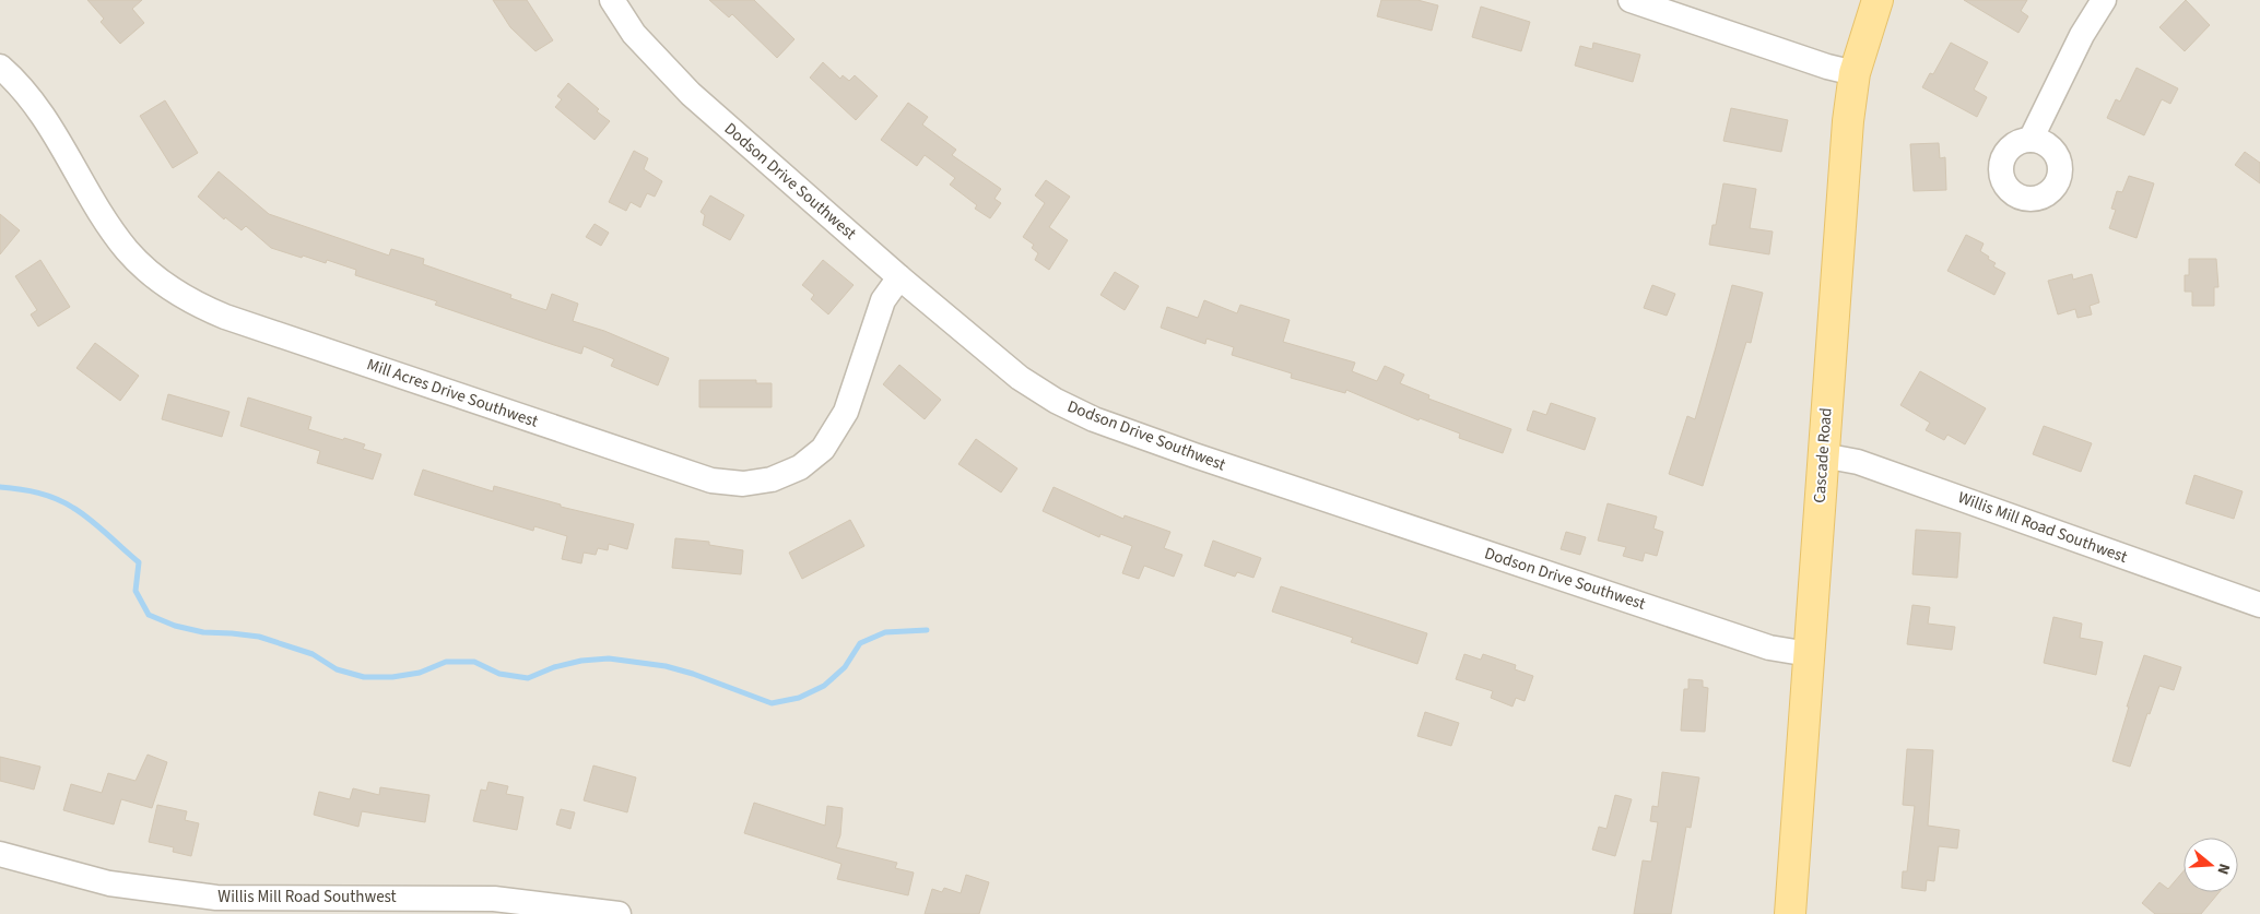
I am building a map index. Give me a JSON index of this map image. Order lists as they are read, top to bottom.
{
  "streets": {
    "main road": ["Cascade Road"],
    "street": ["Dodson Drive Southwest", "Mill Acres Drive Southwest", "Willis Mill Road Southwest"]
  },
  "crossings": [
    ["Dodson Drive Southwest", "Mill Acres Drive Southwest"],
    ["Dodson Drive Southwest", "Cascade Road"],
    ["Cascade Road", "Willis Mill Road Southwest"]
  ],
  "north": "right"
}
